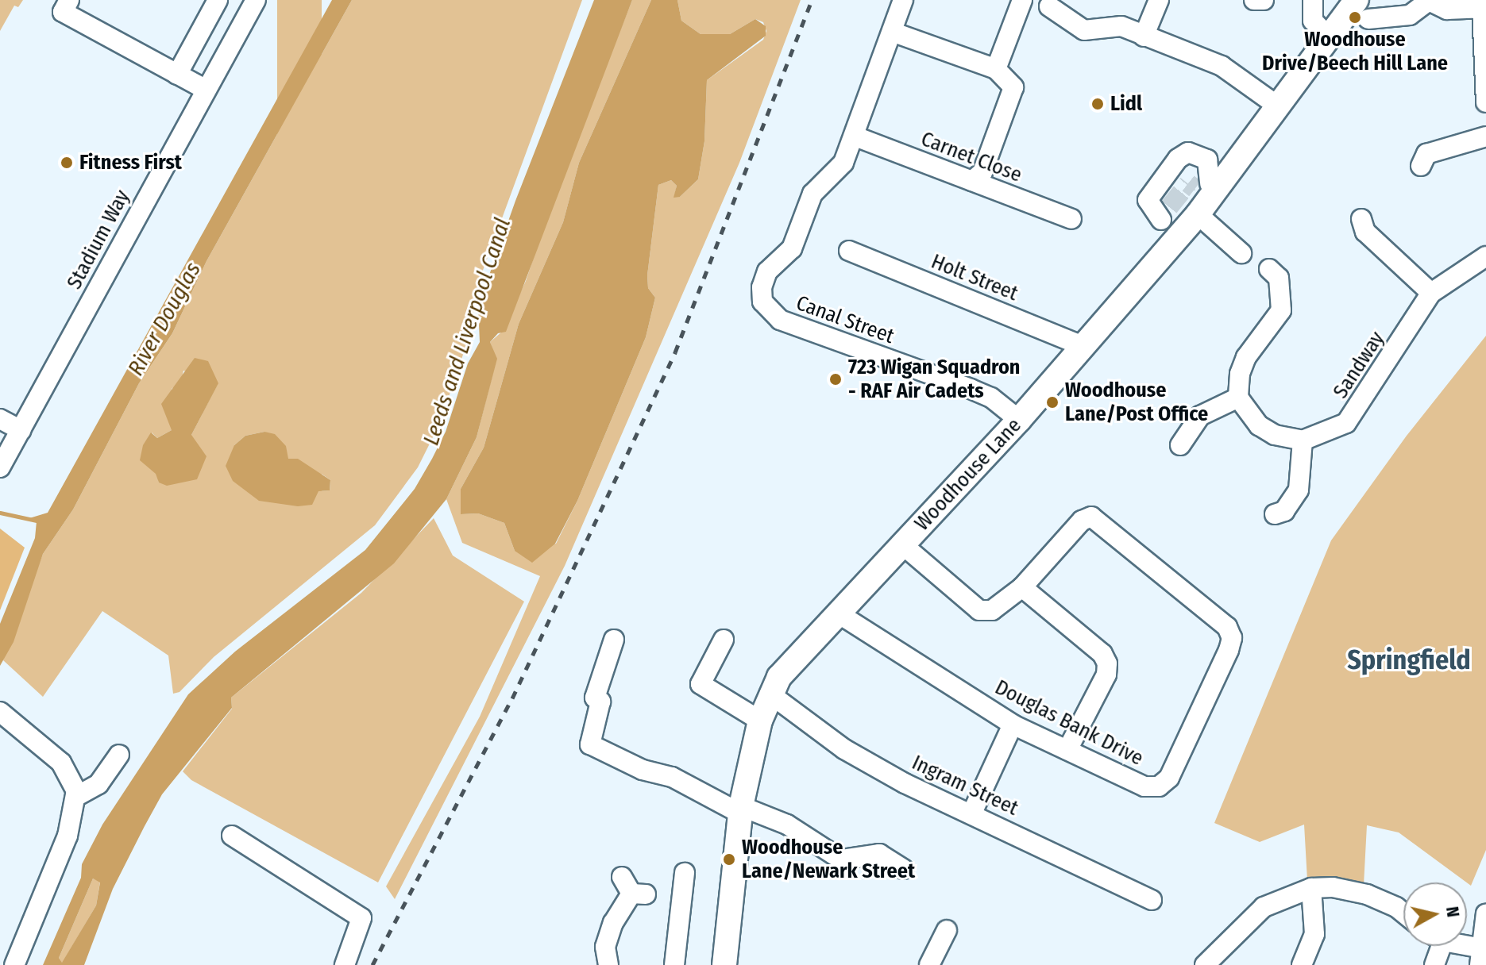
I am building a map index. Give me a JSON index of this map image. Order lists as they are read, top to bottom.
{
  "streets": {
    "main road": ["Woodhouse Lane"],
    "street": [
      "Carnet Close",
      "Stadium Way",
      "Holt Street",
      "Canal Street",
      "Sandway",
      "Douglas Bank Drive",
      "Ingram Street"
    ]
  },
  "crossings": [
    ["Carnet Close", "Canal Street"],
    ["Holt Street", "Woodhouse Lane"],
    ["Canal Street", "Woodhouse Lane"],
    ["Woodhouse Lane", "Douglas Bank Drive"],
    ["Woodhouse Lane", "Ingram Street"]
  ],
  "districts": ["Springfield"],
  "water": ["River Douglas", "Leeds and Liverpool Canal"],
  "places": [
    "Woodhouse Drive/Beech Hill Lane",
    "Lidl",
    "Fitness First",
    "723 Wigan Squadron - RAF Air Cadets",
    "Woodhouse Lane/Post Office",
    "Woodhouse Lane/Newark Street"
  ],
  "north": "right"
}
